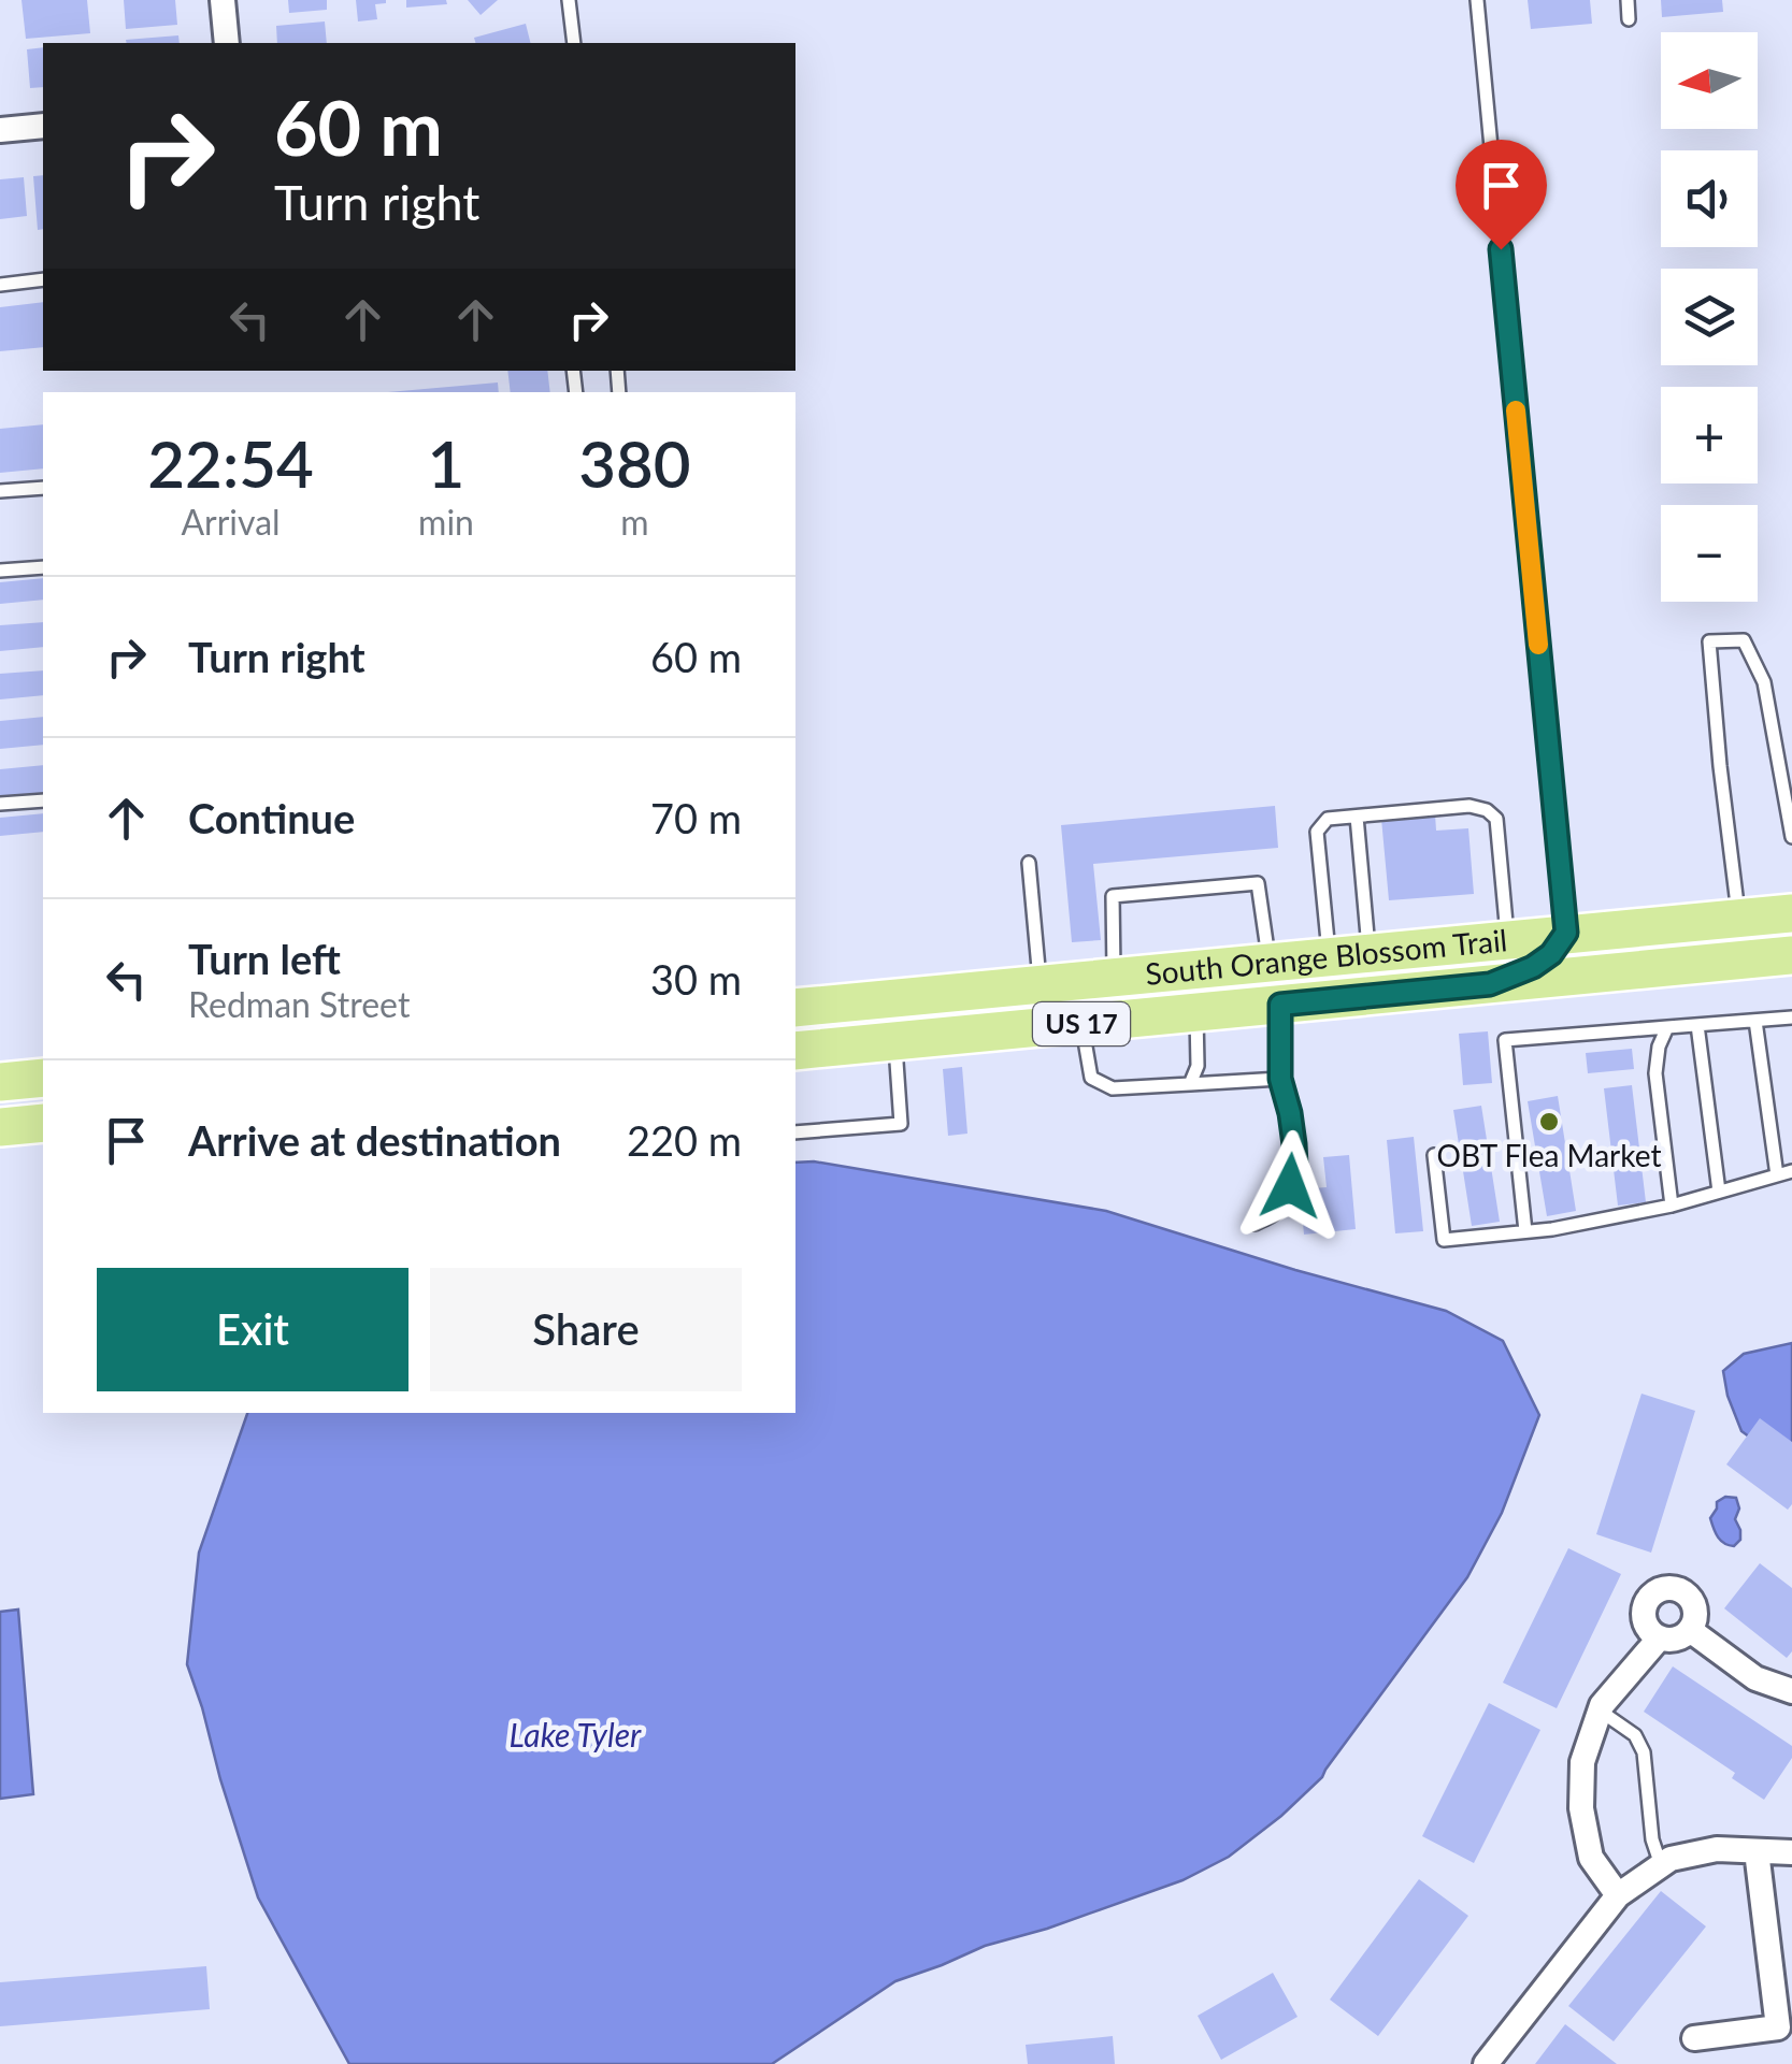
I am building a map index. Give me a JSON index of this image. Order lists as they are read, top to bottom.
{
  "streets": {
    "main road": ["South Orange Blossom Trail", "US 17"]
  },
  "water": ["Lake Tyler"],
  "places": ["OBT Flea Market"],
  "north": "left",
  "page": {
    "map_buttons": ["+", "−"],
    "turn": ["60 m", "Turn right"],
    "eta": [
      "22:54",
      "Arrival",
      "1",
      "min",
      "380",
      "m"
    ],
    "list": [
      {
        "name": "Turn right",
        "value": "60 m"
      },
      {
        "name": "Continue",
        "value": "70 m"
      },
      {
        "name": "Turn left",
        "note": "Redman Street",
        "value": "30 m"
      },
      {
        "name": "Arrive at destination",
        "value": "220 m"
      }
    ],
    "buttons": ["Exit", "Share"]
  }
}
